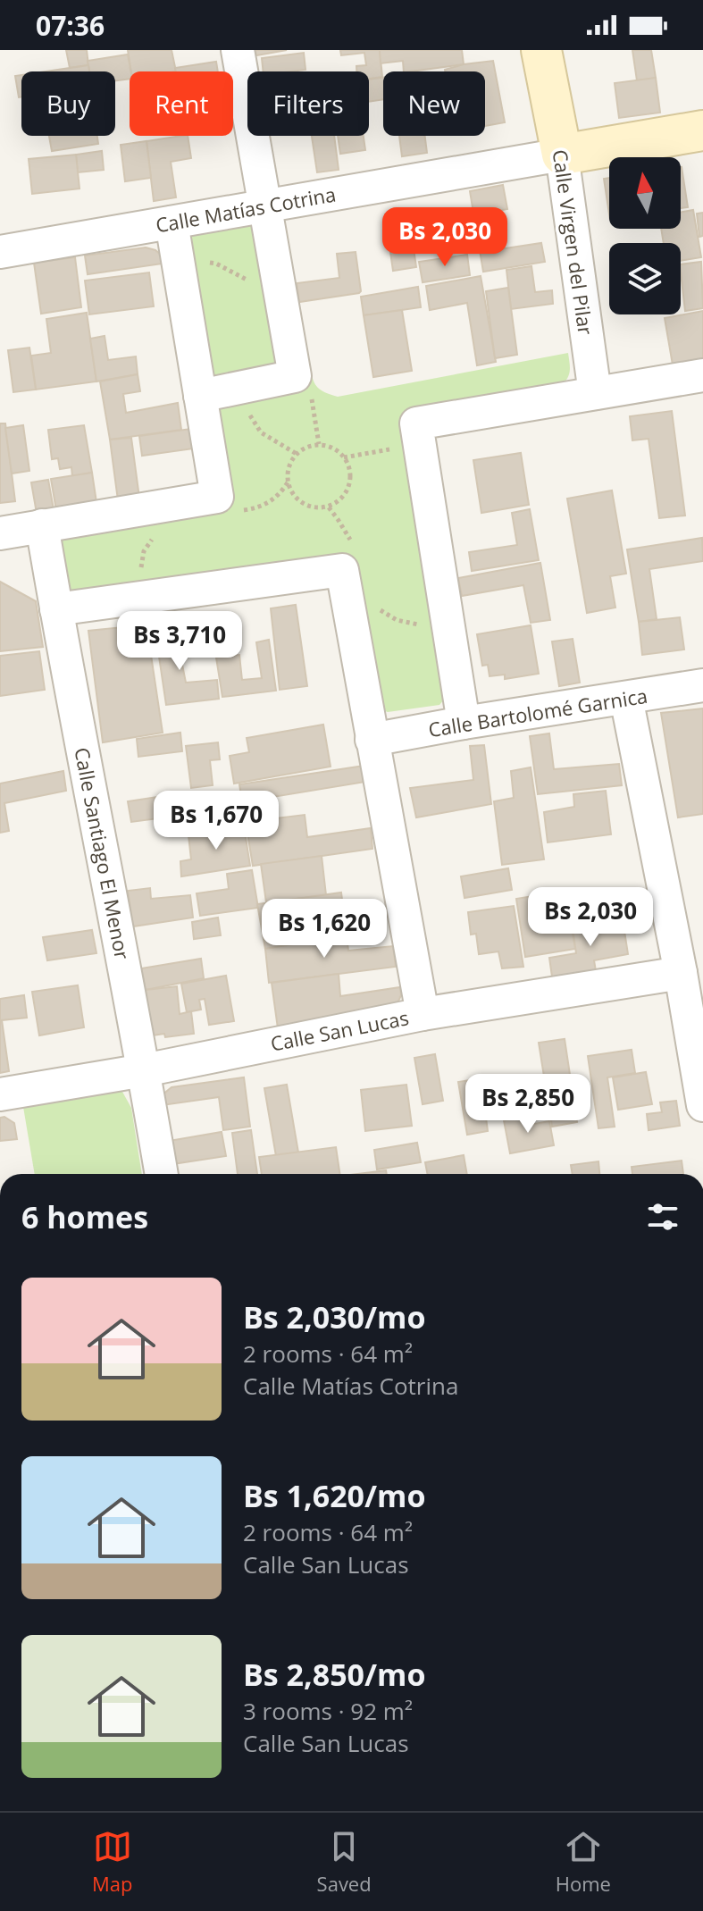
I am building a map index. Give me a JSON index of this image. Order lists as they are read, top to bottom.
{
  "streets": {
    "street": [
      "Calle Matías Cotrina",
      "Calle Virgen del Pilar",
      "Calle Bartolomé Garnica",
      "Calle Santiago El Menor",
      "Calle San Lucas"
    ]
  },
  "crossings": [
    ["Calle Matías Cotrina", "Calle Virgen del Pilar"],
    ["Calle Santiago El Menor", "Calle San Lucas"]
  ],
  "north": "top",
  "page": {
    "status": "07:36",
    "chip": [
      "Buy",
      "Rent",
      "Filters",
      "New"
    ],
    "price": [
      "Bs 2,030",
      "Bs 3,710",
      "Bs 1,670",
      "Bs 2,030",
      "Bs 1,620",
      "Bs 2,850"
    ],
    "heading": "6 homes",
    "list": [
      {
        "name": "Bs 2,030/mo",
        "note": "2 rooms · 64 m² · Calle Matías Cotrina"
      },
      {
        "name": "Bs 1,620/mo",
        "note": "2 rooms · 64 m² · Calle San Lucas"
      },
      {
        "name": "Bs 2,850/mo",
        "note": "3 rooms · 92 m² · Calle San Lucas"
      }
    ],
    "tabs": ["Map", "Saved", "Home"]
  }
}
